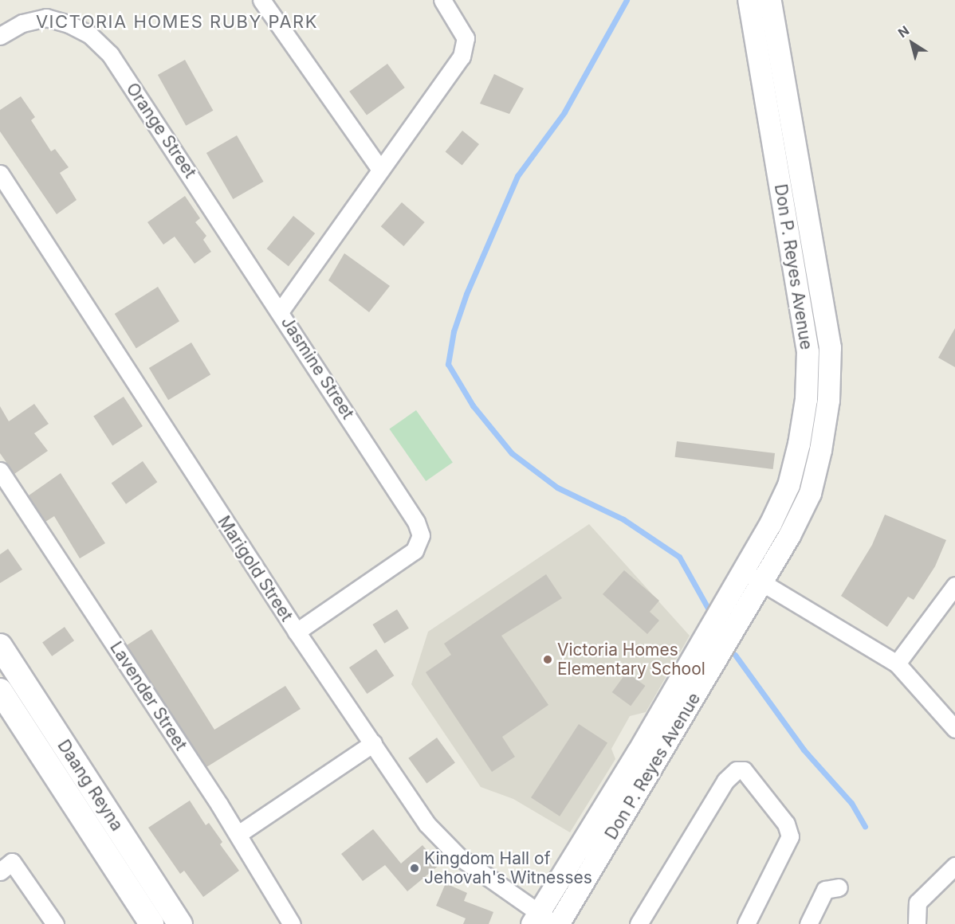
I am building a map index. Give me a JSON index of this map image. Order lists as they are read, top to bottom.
{
  "streets": {
    "main road": ["Daang Reyna"],
    "street": [
      "Orange Street",
      "Don P. Reyes Avenue",
      "Jasmine Street",
      "Marigold Street",
      "Lavender Street"
    ]
  },
  "crossings": [
    ["Orange Street", "Jasmine Street"],
    ["Don P. Reyes Avenue", "Marigold Street"],
    ["Jasmine Street", "Marigold Street"]
  ],
  "districts": ["VICTORIA HOMES RUBY PARK"],
  "places": ["Victoria Homes Elementary School", "Kingdom Hall of Jehovah's Witnesses"],
  "north": "top left"
}
